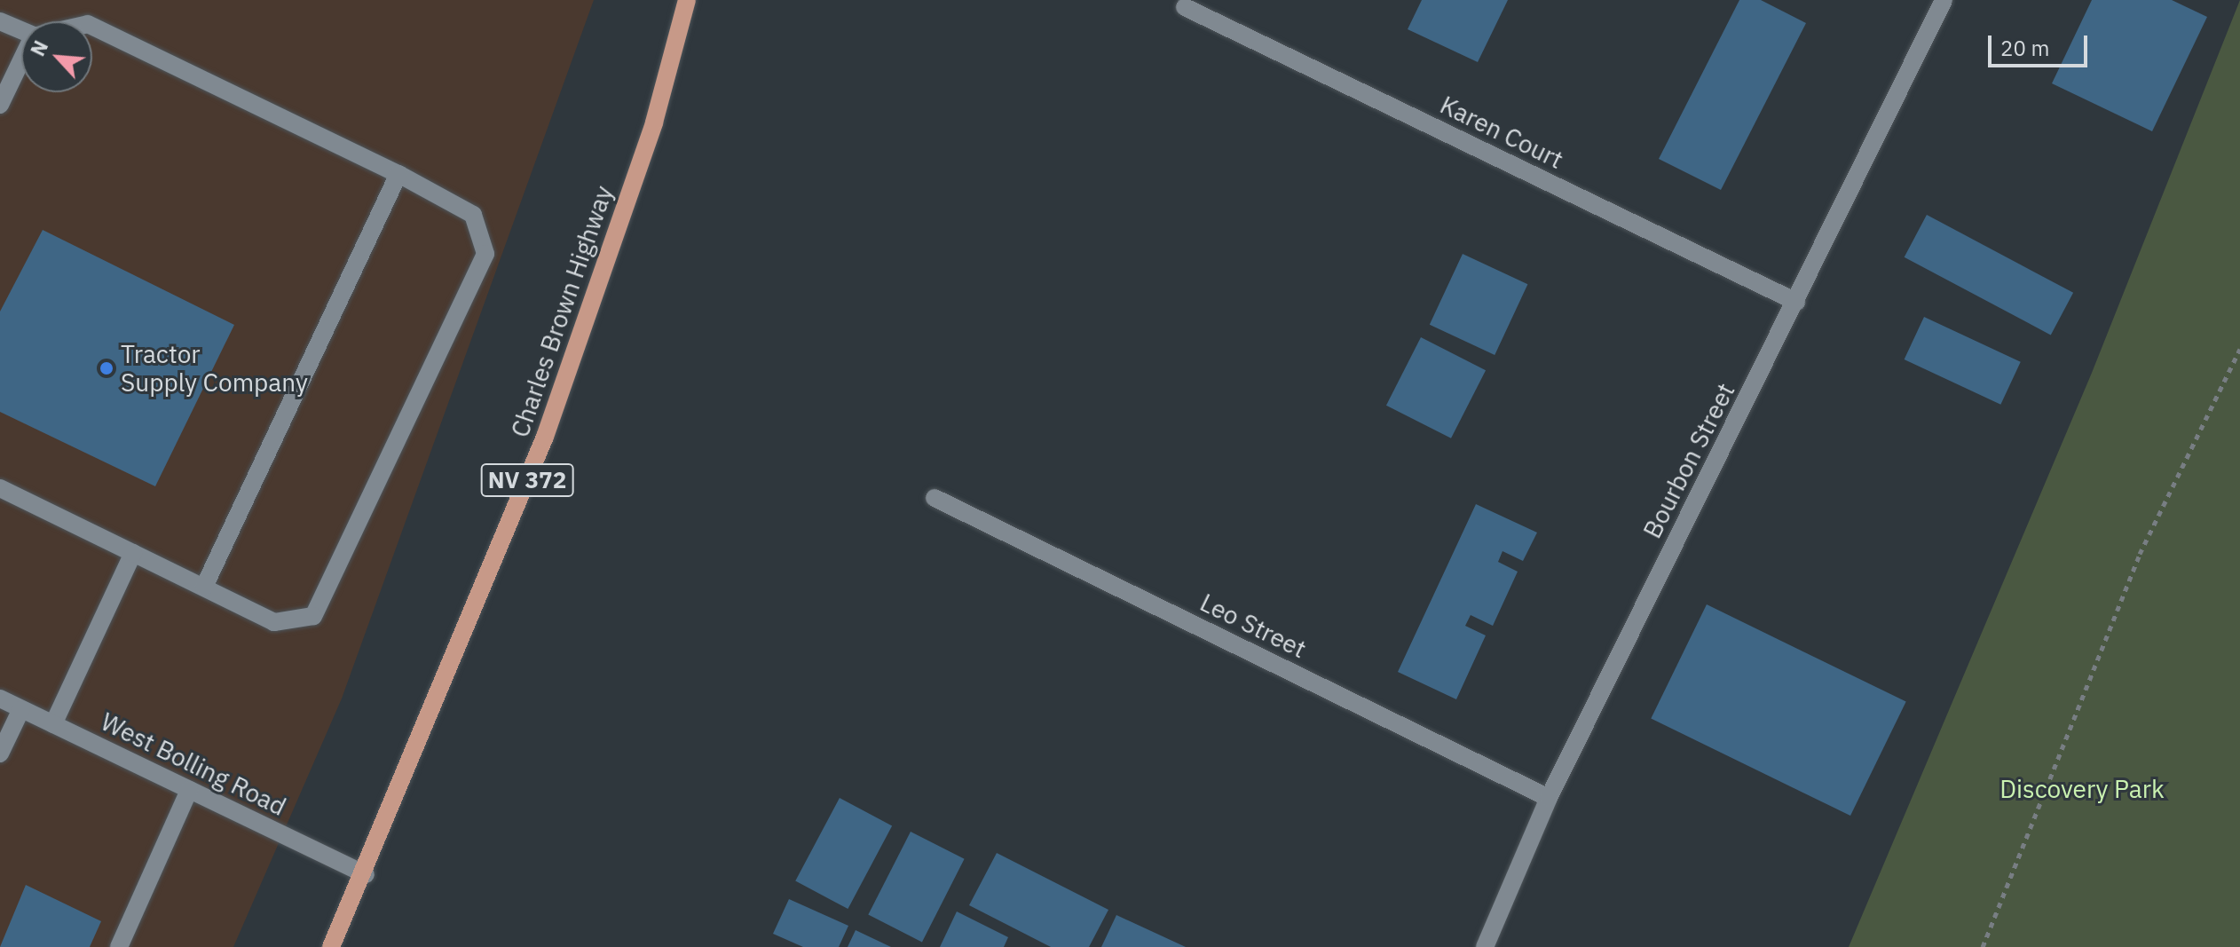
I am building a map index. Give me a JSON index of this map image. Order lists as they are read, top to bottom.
{
  "streets": {
    "main road": ["Charles Brown Highway", "NV 372"],
    "street": [
      "Karen Court",
      "Bourbon Street",
      "Leo Street",
      "West Bolling Road"
    ]
  },
  "crossings": [
    ["Karen Court", "Bourbon Street"],
    ["Charles Brown Highway", "West Bolling Road"],
    ["Bourbon Street", "Leo Street"]
  ],
  "parks": ["Discovery Park"],
  "places": ["Tractor Supply Company"],
  "scale_bar": "20 m",
  "north": "top left"
}
